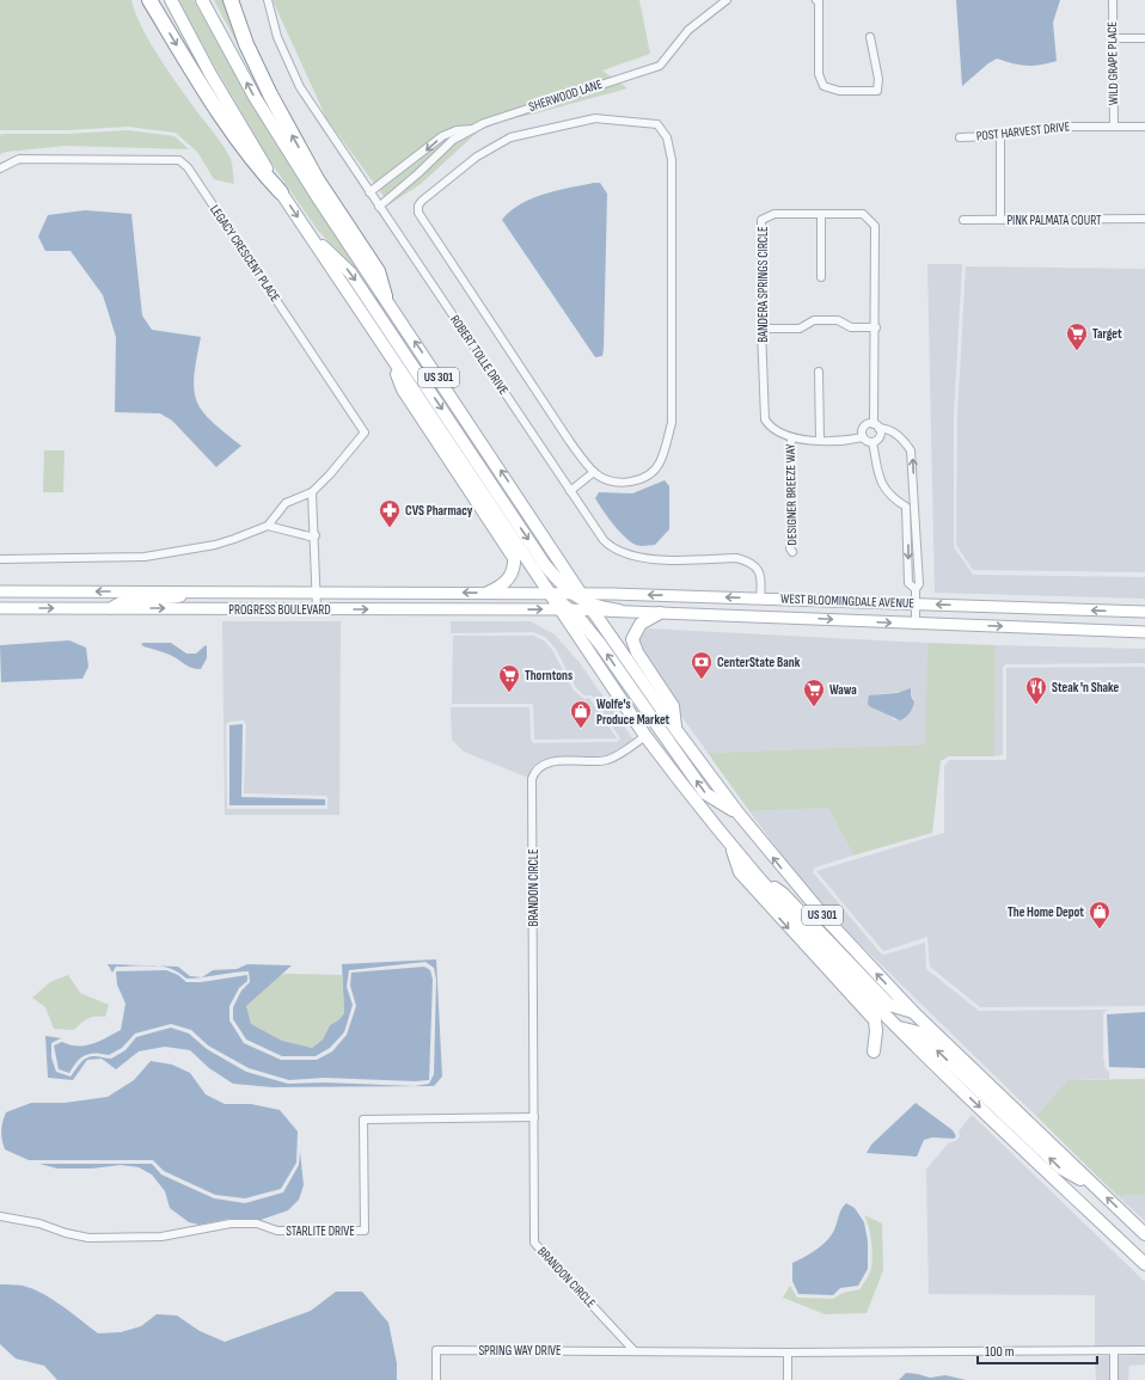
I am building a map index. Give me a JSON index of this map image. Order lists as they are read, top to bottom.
{
  "streets": {
    "main road": ["US 301", "WEST BLOOMINGDALE AVENUE", "PROGRESS BOULEVARD"],
    "street": [
      "WILD GRAPE PLACE",
      "SHERWOOD LANE",
      "POST HARVEST DRIVE",
      "PINK PALMATA COURT",
      "LEGACY CRESCENT PLACE",
      "BANDERA SPRINGS CIRCLE",
      "ROBERT TOLLE DRIVE",
      "DESIGNER BREEZE WAY",
      "BRANDON CIRCLE",
      "STARLITE DRIVE",
      "SPRING WAY DRIVE"
    ]
  },
  "crossings": [
    ["WILD GRAPE PLACE", "POST HARVEST DRIVE"],
    ["SHERWOOD LANE", "ROBERT TOLLE DRIVE"],
    ["BANDERA SPRINGS CIRCLE", "DESIGNER BREEZE WAY"],
    ["ROBERT TOLLE DRIVE", "WEST BLOOMINGDALE AVENUE"],
    ["US 301", "WEST BLOOMINGDALE AVENUE"],
    ["US 301", "PROGRESS BOULEVARD"],
    ["US 301", "BRANDON CIRCLE"],
    ["WEST BLOOMINGDALE AVENUE", "PROGRESS BOULEVARD"],
    ["BRANDON CIRCLE", "STARLITE DRIVE"],
    ["BRANDON CIRCLE", "SPRING WAY DRIVE"]
  ],
  "places": {
    "supermarket": ["Target", "Thorntons", "Wawa"],
    "pharmacy": ["CVS Pharmacy"],
    "bank": ["CenterState Bank"],
    "restaurant": ["Steak 'n Shake"],
    "shop": ["Wolfe's Produce Market", "The Home Depot"]
  },
  "scale_bar": "100 m"
}
